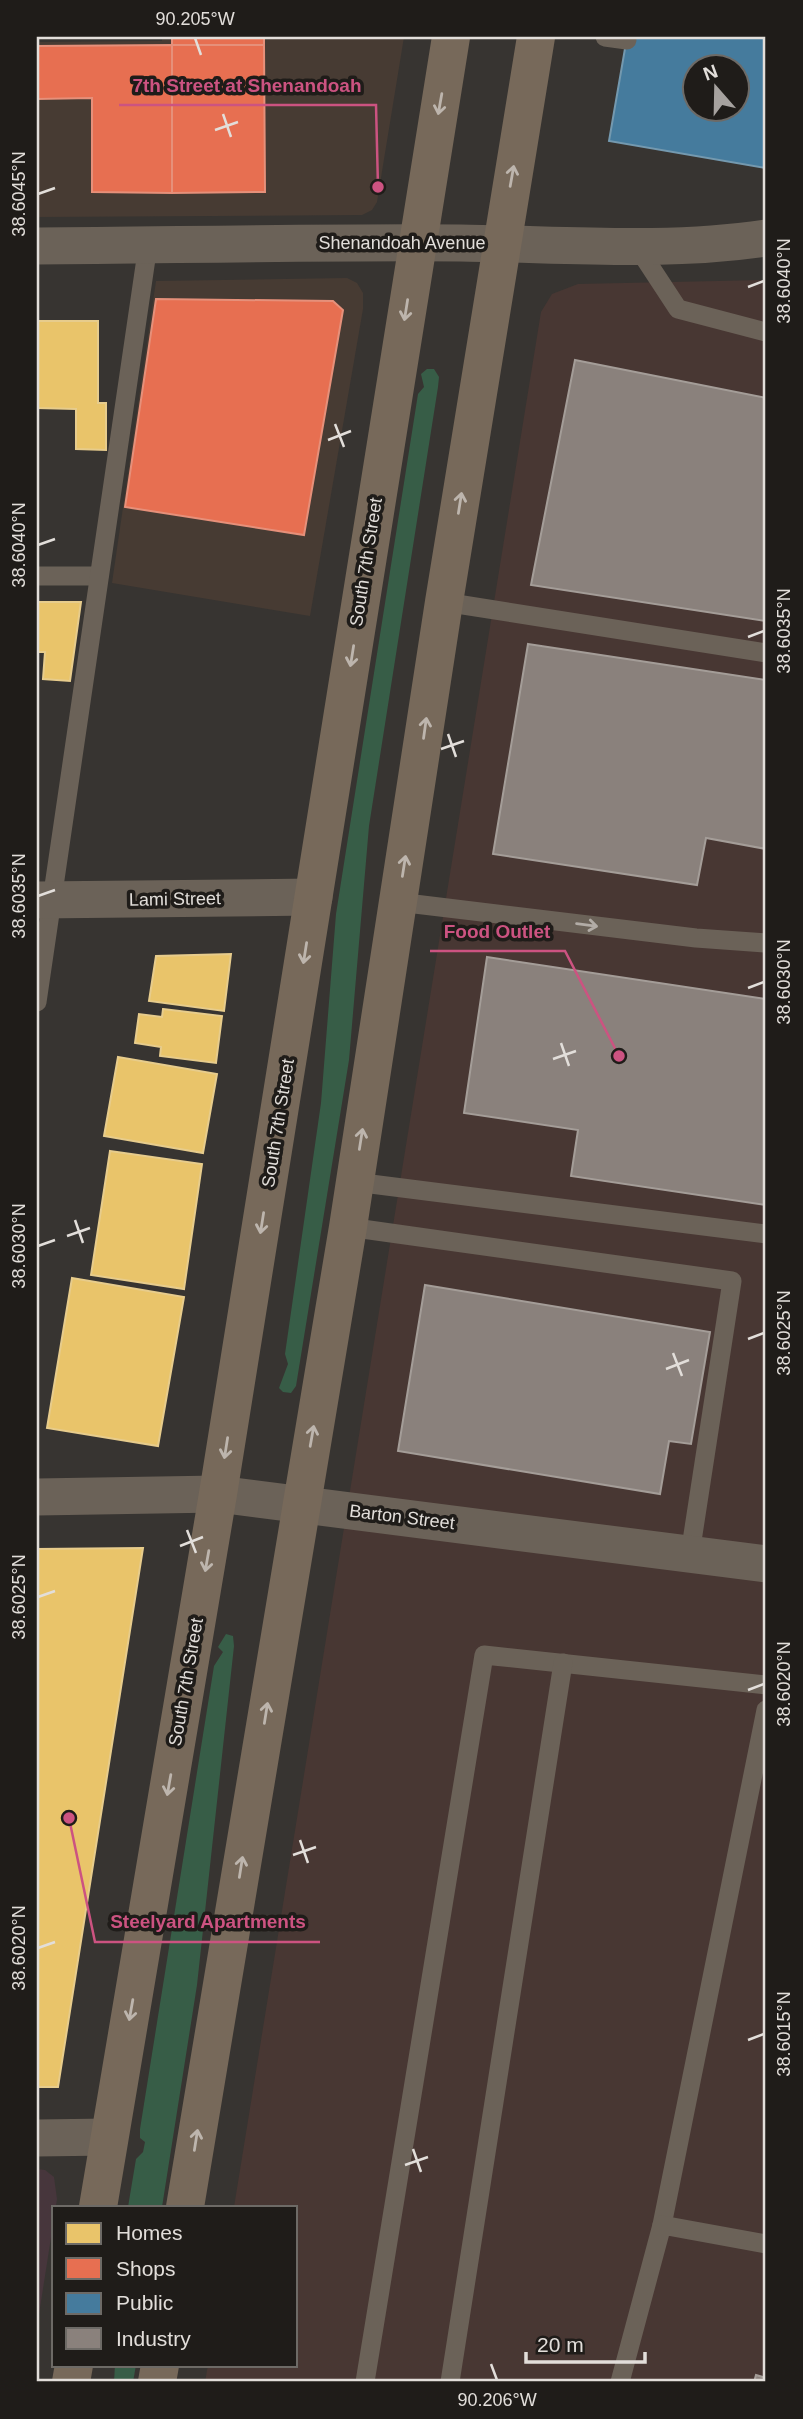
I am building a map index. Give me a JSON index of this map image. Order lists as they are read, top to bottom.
{
  "streets": {
    "main road": ["South 7th Street"],
    "street": ["Shenandoah Avenue", "Lami Street", "Barton Street"]
  },
  "crossings": [
    ["Shenandoah Avenue", "South 7th Street"],
    ["South 7th Street", "Lami Street"],
    ["South 7th Street", "Barton Street"]
  ],
  "places": ["7th Street at Shenandoah", "Food Outlet", "Steelyard Apartments"],
  "legend": [
    "Homes",
    "Shops",
    "Public",
    "Industry"
  ],
  "scale_bar": "20 m",
  "north": "top",
  "coordinates": [
    "90.205°W",
    "38.6045°N",
    "38.6040°N",
    "38.6035°N",
    "38.6030°N",
    "38.6025°N",
    "38.6020°N",
    "38.6015°N",
    "90.206°W"
  ]
}
